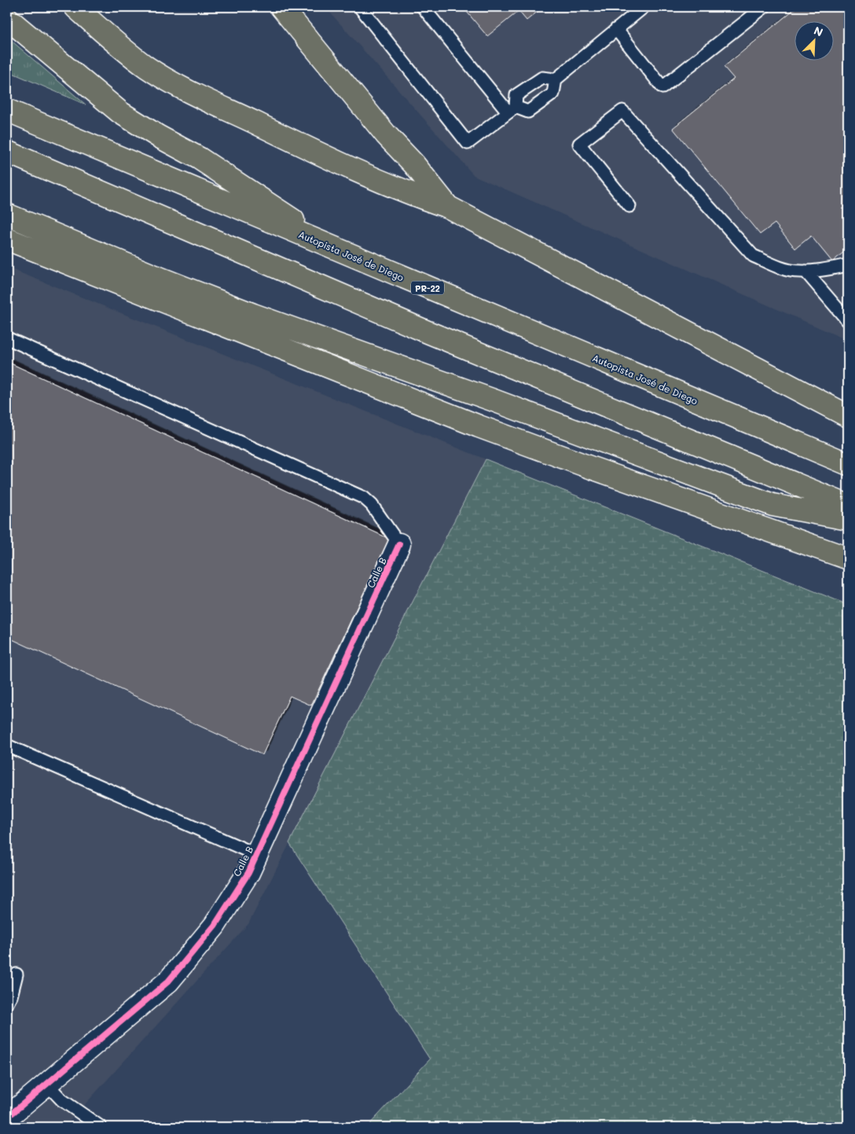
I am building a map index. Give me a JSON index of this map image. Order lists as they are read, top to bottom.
{
  "streets": {
    "highway": ["Autopista José de Diego", "PR-22"],
    "street": ["Calle B"]
  },
  "north": "top right"
}
